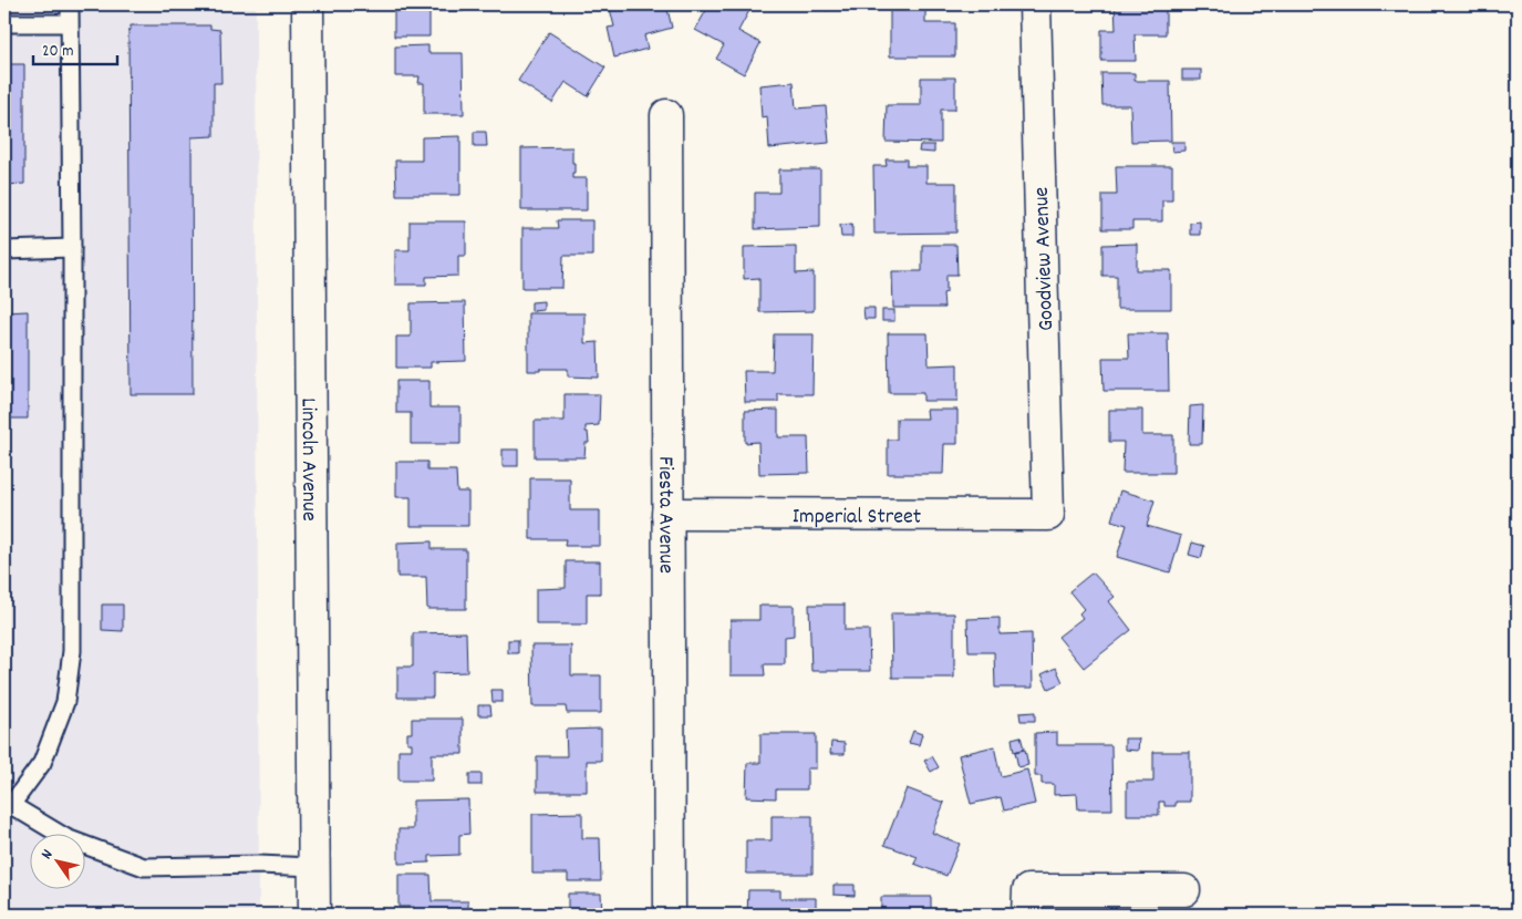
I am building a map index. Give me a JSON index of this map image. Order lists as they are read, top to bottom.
{
  "streets": {
    "street": [
      "Goodview Avenue",
      "Lincoln Avenue",
      "Imperial Street",
      "Fiesta Avenue"
    ]
  },
  "crossings": [
    ["Goodview Avenue", "Imperial Street"],
    ["Imperial Street", "Fiesta Avenue"]
  ],
  "scale_bar": "20 m",
  "north": "top left"
}
